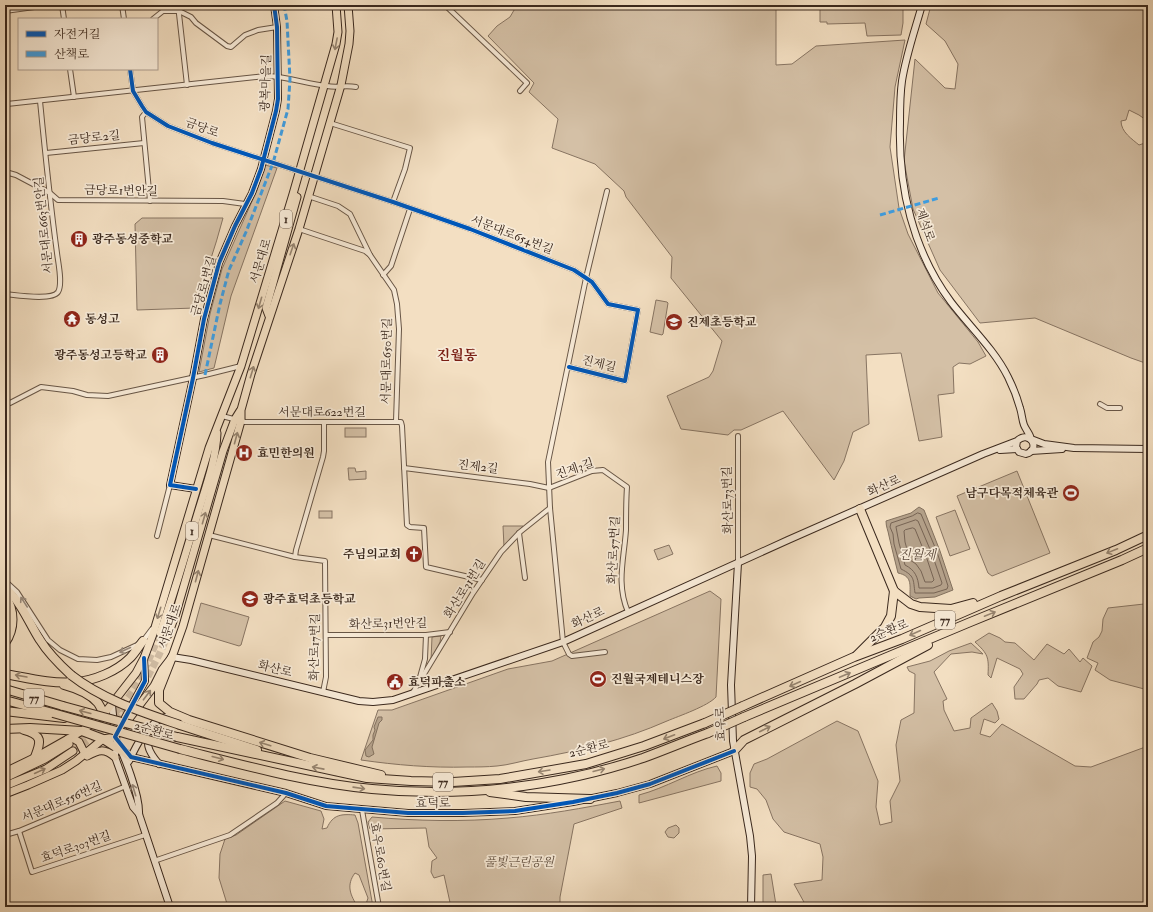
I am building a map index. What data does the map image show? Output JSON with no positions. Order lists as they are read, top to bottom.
{
  "streets": {
    "highway": ["77", "2순환로"],
    "main road": [
      "광복마을길",
      "1",
      "제석로",
      "서문대로",
      "금당로1번길",
      "화산로",
      "효우로",
      "효덕로"
    ],
    "street": [
      "금당로",
      "금당로2길",
      "금당로1번안길",
      "서문대로663번안길",
      "서문대로654번길",
      "서문대로650번길",
      "진제길",
      "서문대로622번길",
      "진제2길",
      "진제3길",
      "화산로73번길",
      "화산로57번길",
      "화산로31번길",
      "화산로31번안길",
      "화산로17번길",
      "서문대로556번길",
      "효덕로303번길",
      "효우로60번길"
    ]
  },
  "crossings": [
    ["광복마을길", "금당로"],
    ["광복마을길", "금당로1번길"],
    ["금당로", "서문대로654번길"],
    ["금당로", "서문대로"],
    ["금당로", "금당로1번길"],
    ["금당로2길", "서문대로663번안길"],
    ["금당로1번안길", "서문대로663번안길"],
    ["금당로1번안길", "금당로1번길"],
    ["서문대로654번길", "서문대로"],
    ["서문대로654번길", "진제길"],
    ["서문대로", "서문대로650번길"],
    ["서문대로", "서문대로622번길"],
    ["서문대로", "화산로"],
    ["서문대로", "화산로17번길"],
    ["서문대로650번길", "서문대로622번길"],
    ["진제길", "진제2길"],
    ["진제길", "진제3길"],
    ["진제길", "화산로"],
    ["진제길", "화산로31번길"],
    ["진제2길", "진제3길"],
    ["진제3길", "화산로57번길"],
    ["화산로", "화산로73번길"],
    ["화산로", "화산로57번길"],
    ["화산로", "화산로31번길"],
    ["화산로", "화산로17번길"],
    ["화산로", "효우로"],
    ["화산로73번길", "효우로"],
    ["화산로31번길", "화산로31번안길"],
    ["화산로31번안길", "화산로17번길"],
    ["효우로", "효덕로"],
    ["서문대로556번길", "효덕로303번길"],
    ["효덕로", "효우로60번길"]
  ],
  "districts": ["진월동"],
  "water": ["진월제"],
  "parks": ["풀빛근린공원"],
  "places": {
    "building": ["광주동성중학교", "광주동성고등학교"],
    "temple": ["동성고"],
    "school or university": ["진제초등학교", "광주효덕초등학교"],
    "hospital": ["효민한의원"],
    "sports": ["남구다목적체육관", "진월국제테니스장"],
    "church": ["주님의교회"],
    "public building": ["효덕파출소"]
  },
  "legend": ["자전거길", "산책로"]
}
